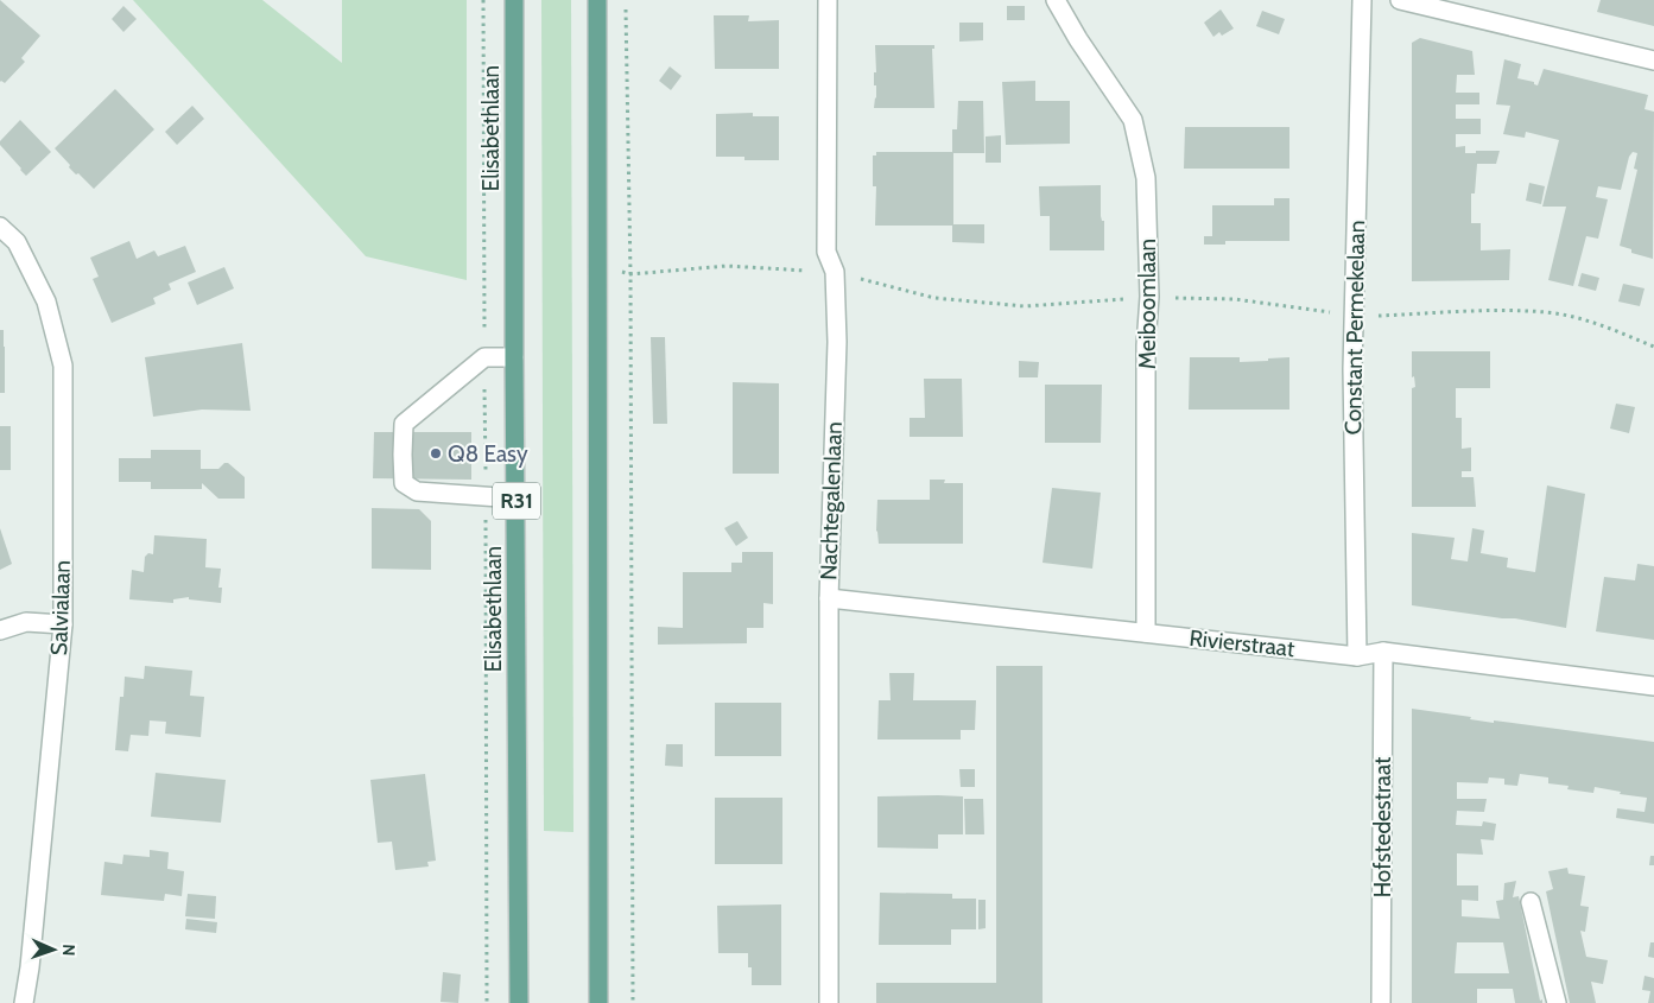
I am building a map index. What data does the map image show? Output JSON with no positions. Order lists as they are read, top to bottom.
{
  "streets": {
    "main road": ["Elisabethlaan", "R31"],
    "street": [
      "Meiboomlaan",
      "Constant Permekelaan",
      "Nachtegalenlaan",
      "Salvialaan",
      "Rivierstraat",
      "Hofstedestraat"
    ]
  },
  "crossings": [
    ["Meiboomlaan", "Rivierstraat"],
    ["Constant Permekelaan", "Rivierstraat"],
    ["Nachtegalenlaan", "Rivierstraat"],
    ["Rivierstraat", "Hofstedestraat"]
  ],
  "places": ["Q8 Easy"],
  "north": "right"
}
